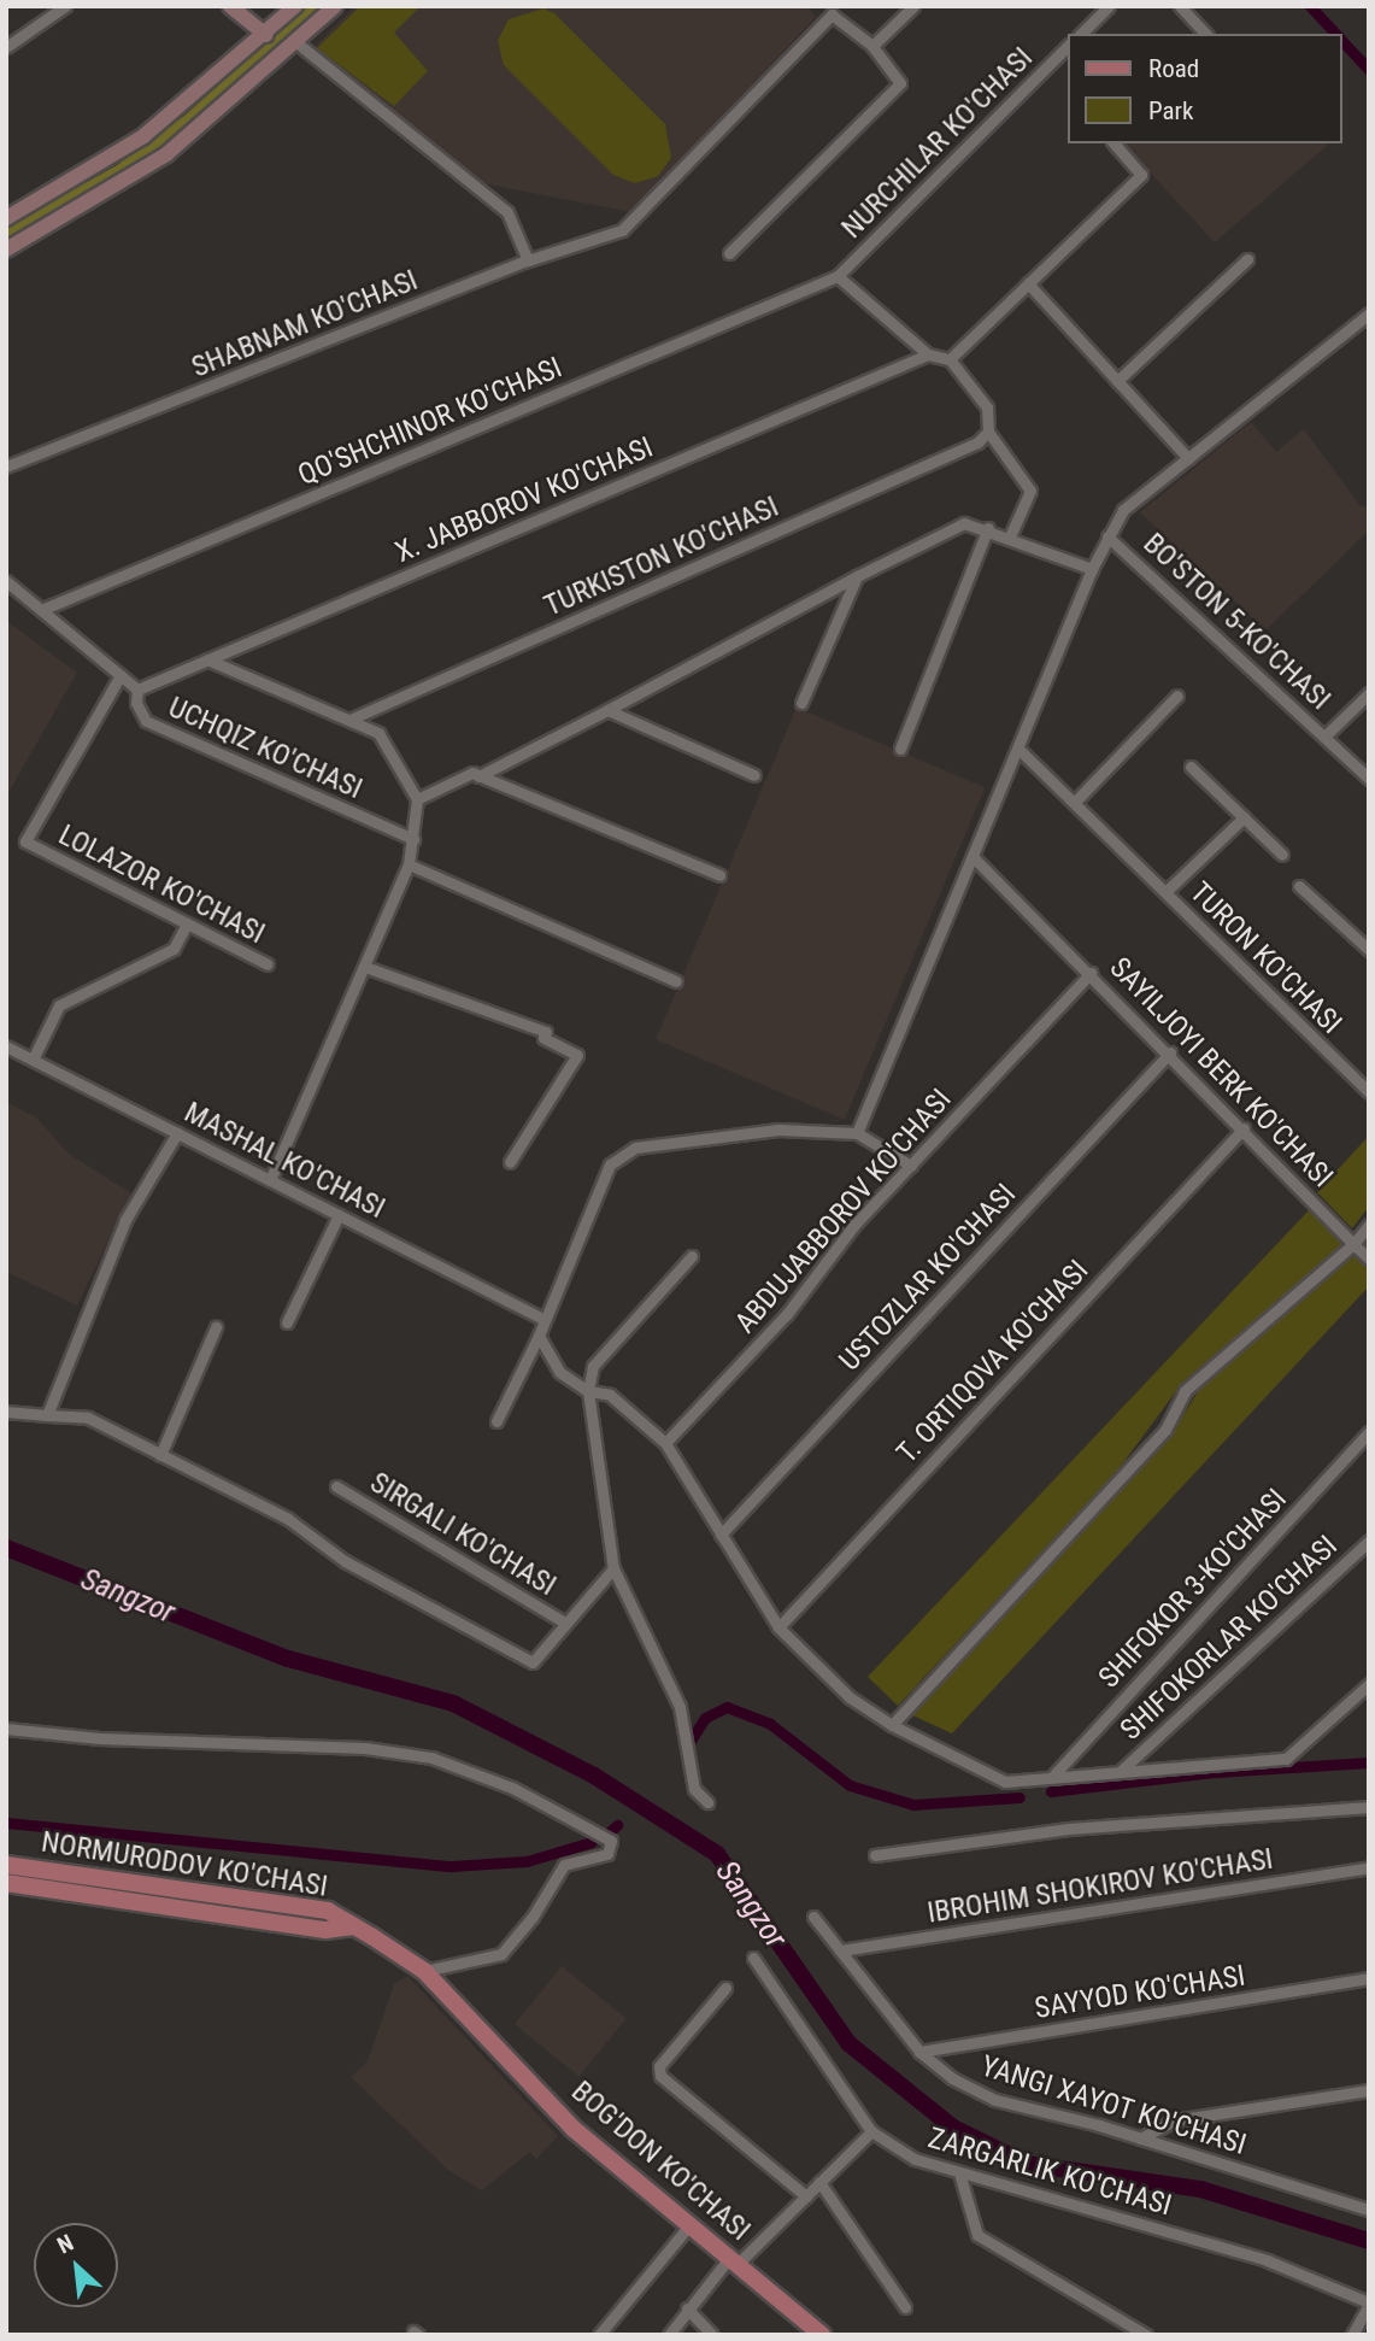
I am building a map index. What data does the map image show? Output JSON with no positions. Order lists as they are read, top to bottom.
{
  "streets": {
    "main road": ["NORMURODOV KO'CHASI", "BOG'DON KO'CHASI"],
    "street": [
      "NURCHILAR KO'CHASI",
      "SHABNAM KO'CHASI",
      "QO'SHCHINOR KO'CHASI",
      "X. JABBOROV KO'CHASI",
      "TURKISTON KO'CHASI",
      "BO'STON 5-KO'CHASI",
      "UCHQIZ KO'CHASI",
      "LOLAZOR KO'CHASI",
      "TURON KO'CHASI",
      "SAYILJOYI BERK KO'CHASI",
      "MASHAL KO'CHASI",
      "ABDUJABBOROV KO'CHASI",
      "USTOZLAR KO'CHASI",
      "T. ORTIQOVA KO'CHASI",
      "SIRGALI KO'CHASI",
      "SHIFOKOR 3-KO'CHASI",
      "SHIFOKORLAR KO'CHASI",
      "IBROHIM SHOKIROV KO'CHASI",
      "SAYYOD KO'CHASI",
      "YANGI XAYOT KO'CHASI",
      "ZARGARLIK KO'CHASI"
    ]
  },
  "crossings": [
    ["NURCHILAR KO'CHASI", "QO'SHCHINOR KO'CHASI"],
    ["QO'SHCHINOR KO'CHASI", "UCHQIZ KO'CHASI"],
    ["X. JABBOROV KO'CHASI", "UCHQIZ KO'CHASI"],
    ["UCHQIZ KO'CHASI", "LOLAZOR KO'CHASI"],
    ["SAYILJOYI BERK KO'CHASI", "ABDUJABBOROV KO'CHASI"],
    ["SAYILJOYI BERK KO'CHASI", "USTOZLAR KO'CHASI"],
    ["SAYILJOYI BERK KO'CHASI", "T. ORTIQOVA KO'CHASI"],
    ["NORMURODOV KO'CHASI", "BOG'DON KO'CHASI"],
    ["IBROHIM SHOKIROV KO'CHASI", "YANGI XAYOT KO'CHASI"],
    ["SAYYOD KO'CHASI", "YANGI XAYOT KO'CHASI"]
  ],
  "water": ["Sangzor"],
  "legend": ["Road", "Park"],
  "north": "top left"
}
